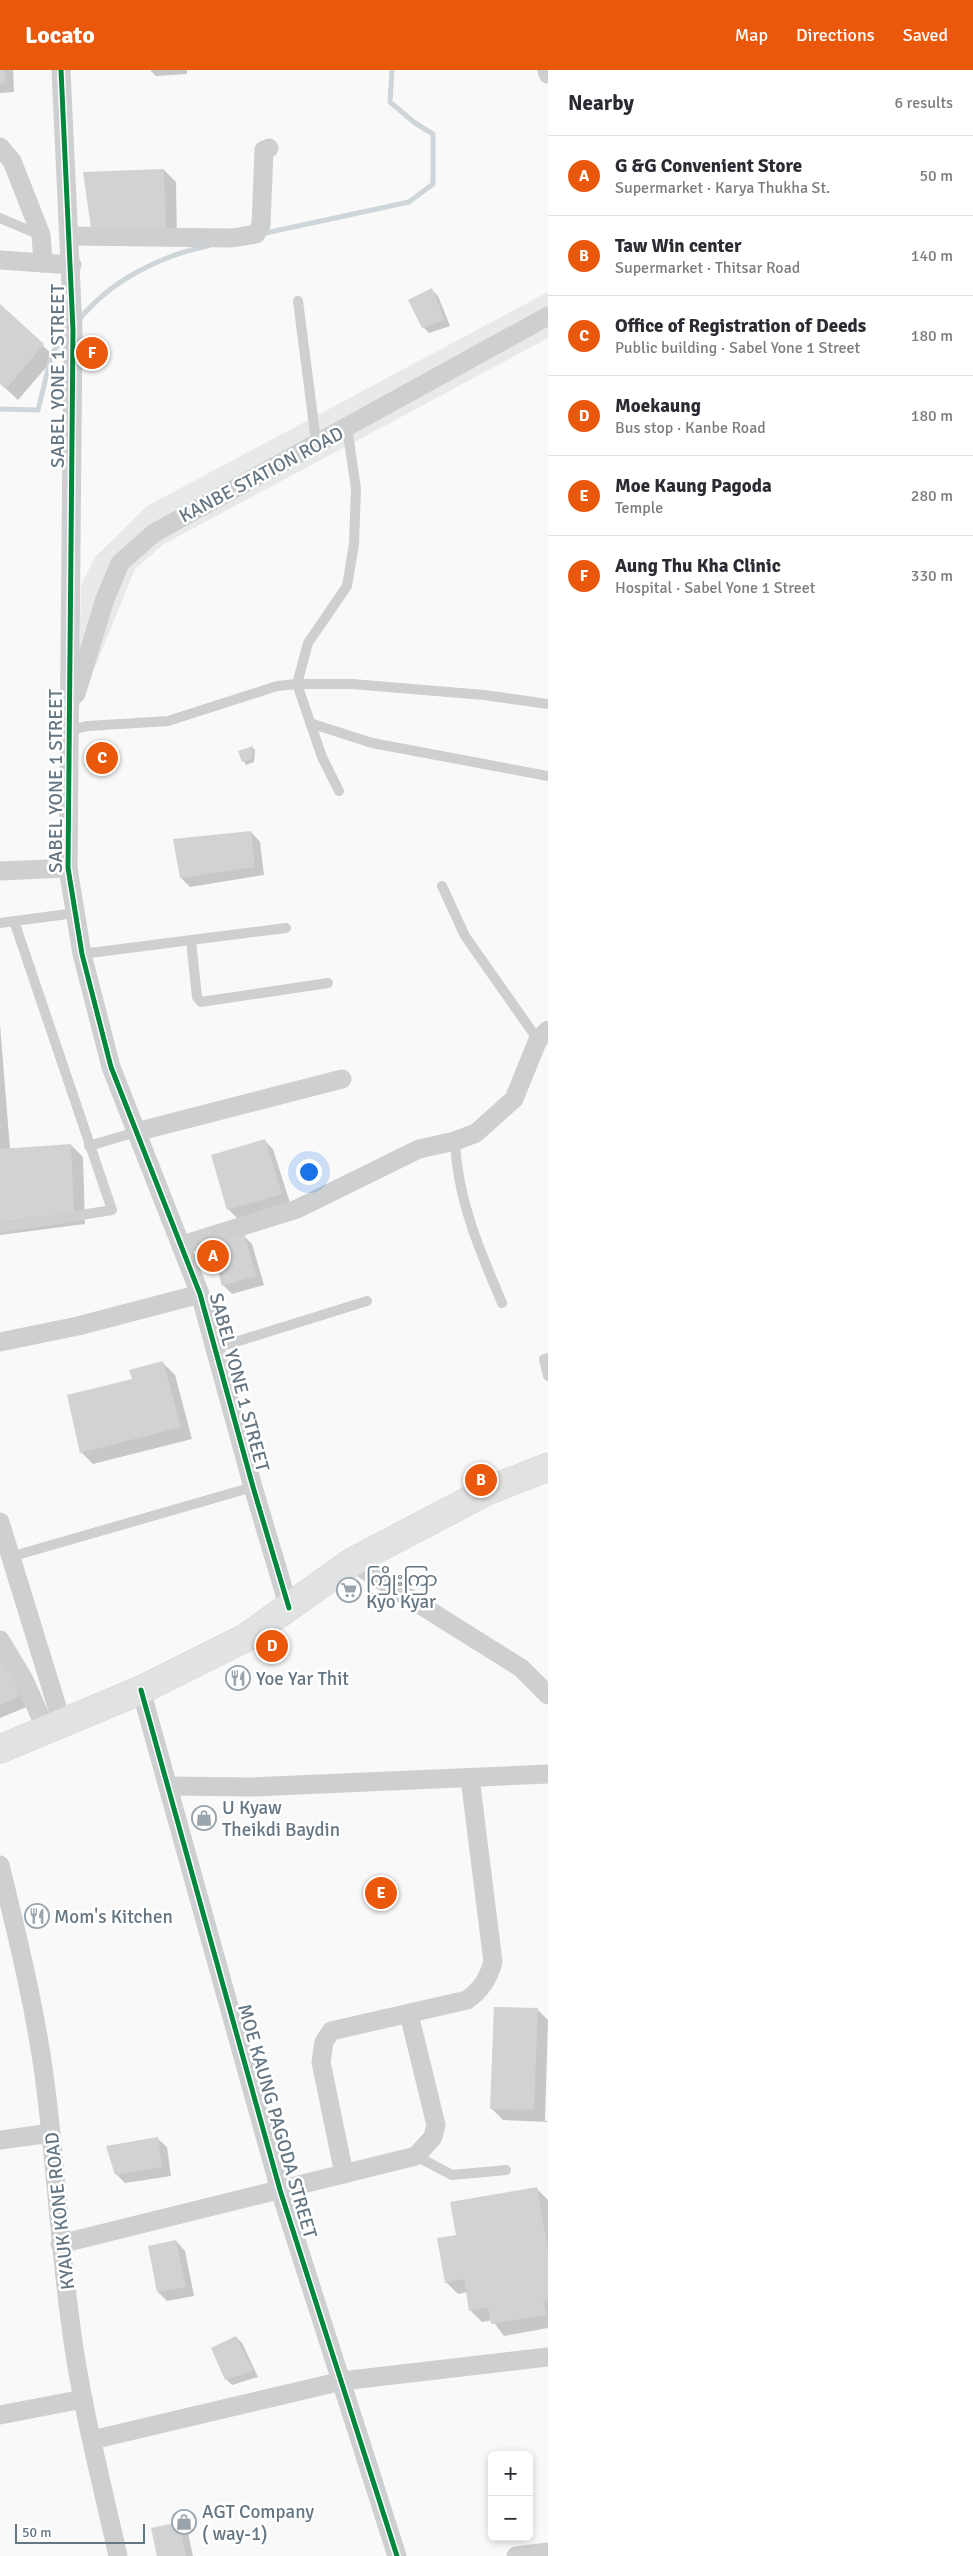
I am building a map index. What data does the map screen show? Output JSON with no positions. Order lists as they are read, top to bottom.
{
  "streets": {
    "street": [
      "SABEL YONE 1 STREET",
      "KANBE STATION ROAD",
      "MOE KAUNG PAGODA STREET",
      "KYAUK KONE ROAD"
    ]
  },
  "crossings": [
    ["SABEL YONE 1 STREET", "KANBE STATION ROAD"]
  ],
  "places": {
    "supermarket": ["ကြိုးကြာ Kyo Kyar"],
    "restaurant": ["Yoe Yar Thit", "Mom's Kitchen"],
    "shop": ["U Kyaw Theikdi Baydin", "AGT Company ( way-1)"]
  },
  "scale_bar": "50 m",
  "page": {
    "header": "Locato",
    "nav": ["Map", "Directions", "Saved"],
    "heading": ["Nearby", "6 results"],
    "list": [
      {
        "mark": "A",
        "name": "G &G Convenient Store",
        "note": "Supermarket · Karya Thukha St.",
        "value": "50 m"
      },
      {
        "mark": "B",
        "name": "Taw Win center",
        "note": "Supermarket · Thitsar Road",
        "value": "140 m"
      },
      {
        "mark": "C",
        "name": "Office of Registration of Deeds",
        "note": "Public building · Sabel Yone 1 Street",
        "value": "180 m"
      },
      {
        "mark": "D",
        "name": "Moekaung",
        "note": "Bus stop · Kanbe Road",
        "value": "180 m"
      },
      {
        "mark": "E",
        "name": "Moe Kaung Pagoda",
        "note": "Temple",
        "value": "280 m"
      },
      {
        "mark": "F",
        "name": "Aung Thu Kha Clinic",
        "note": "Hospital · Sabel Yone 1 Street",
        "value": "330 m"
      }
    ],
    "pins": [
      "F",
      "C",
      "A",
      "B",
      "D",
      "E"
    ],
    "map_buttons": ["+", "−"],
    "scale": "50 m"
  }
}
